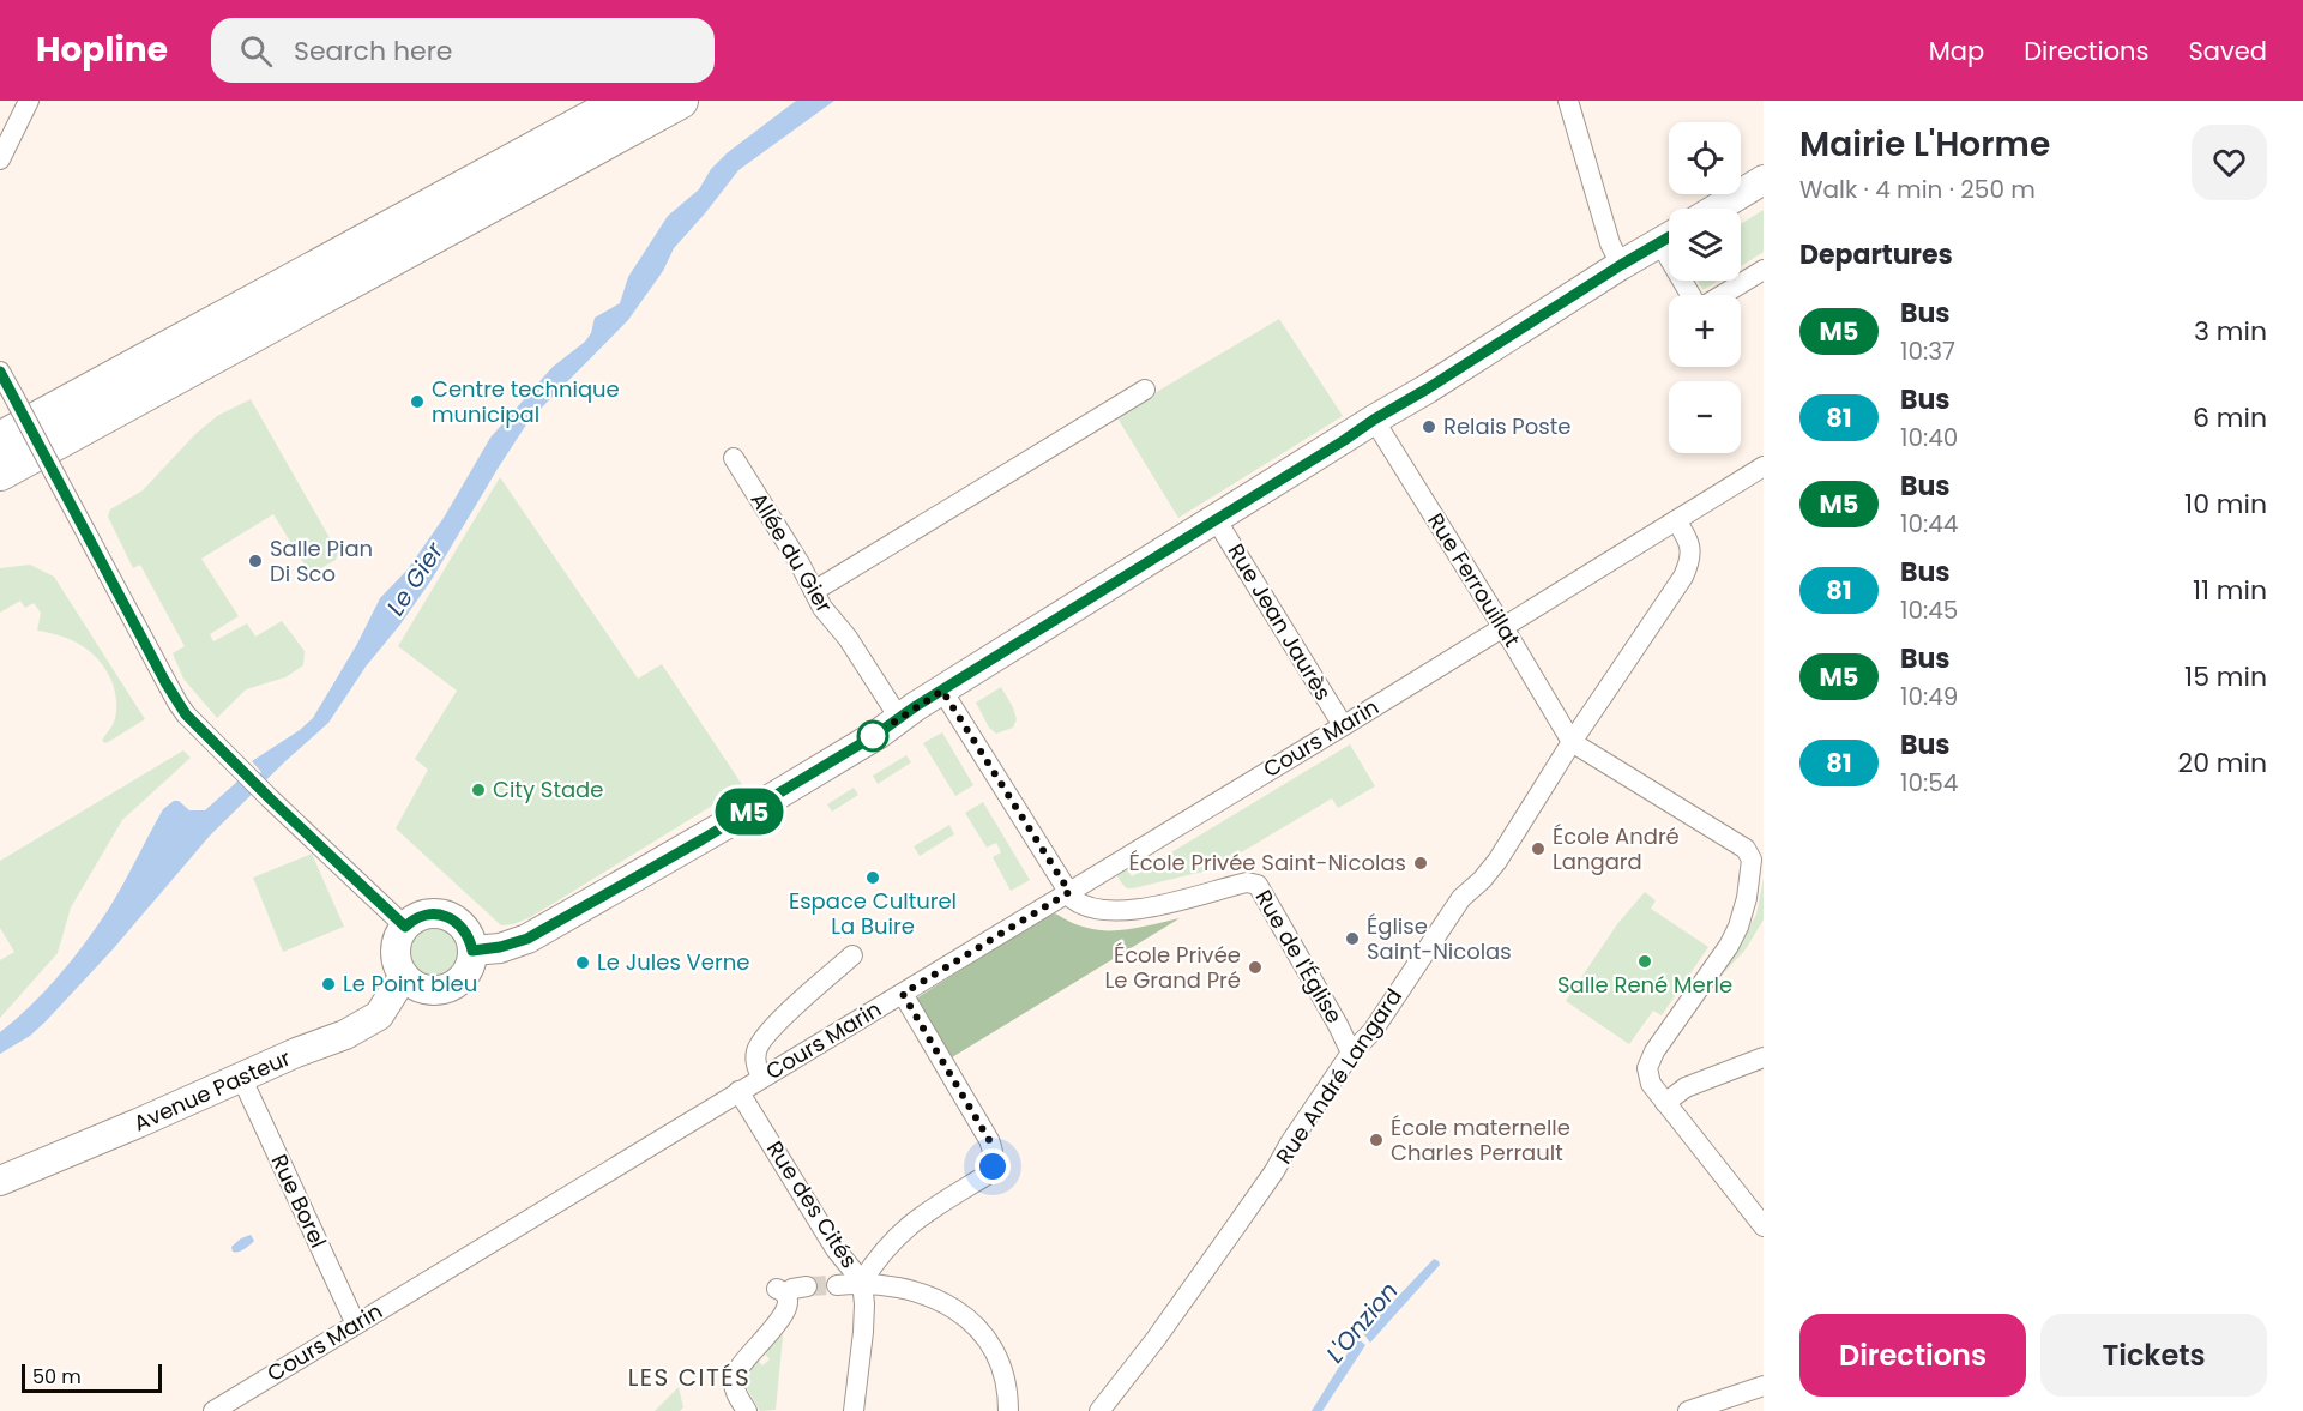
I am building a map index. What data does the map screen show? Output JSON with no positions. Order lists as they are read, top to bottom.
{
  "streets": {
    "main road": ["Avenue Pasteur"],
    "street": [
      "Allée du Gier",
      "Rue Ferrouillat",
      "Rue Jean Jaurès",
      "Cours Marin",
      "Rue de l'Église",
      "Rue André Langard",
      "Rue Borel",
      "Rue des Cités"
    ]
  },
  "crossings": [
    ["Rue Ferrouillat", "Cours Marin"],
    ["Rue Ferrouillat", "Rue André Langard"],
    ["Rue Jean Jaurès", "Cours Marin"],
    ["Cours Marin", "Rue de l'Église"],
    ["Cours Marin", "Rue André Langard"],
    ["Cours Marin", "Rue Borel"],
    ["Cours Marin", "Rue des Cités"],
    ["Rue de l'Église", "Rue André Langard"],
    ["Avenue Pasteur", "Rue Borel"]
  ],
  "districts": ["LES CITÉS"],
  "water": ["Le Gier", "L'Onzion"],
  "places": [
    "Centre technique municipal",
    "Relais Poste",
    "Salle Pian Di Sco",
    "City Stade",
    "École André Langard",
    "École Privée Saint-Nicolas",
    "Espace Culturel La Buire",
    "Église Saint-Nicolas",
    "Salle René Merle",
    "Le Jules Verne",
    "École Privée Le Grand Pré",
    "Le Point bleu",
    "École maternelle Charles Perrault"
  ],
  "lines": ["bus line M5"],
  "scale_bar": "50 m",
  "page": {
    "header": "Hopline",
    "search": "Search here",
    "nav": ["Map", "Directions", "Saved"],
    "on_map": "M5",
    "heading": [
      ["Mairie L'Horme", "Walk · 4 min · 250 m"],
      "Departures"
    ],
    "map_buttons": ["+", "−"],
    "list": [
      {
        "mark": "M5",
        "name": "Bus",
        "note": "10:37",
        "value": "3 min"
      },
      {
        "mark": "81",
        "name": "Bus",
        "note": "10:40",
        "value": "6 min"
      },
      {
        "mark": "M5",
        "name": "Bus",
        "note": "10:44",
        "value": "10 min"
      },
      {
        "mark": "81",
        "name": "Bus",
        "note": "10:45",
        "value": "11 min"
      },
      {
        "mark": "M5",
        "name": "Bus",
        "note": "10:49",
        "value": "15 min"
      },
      {
        "mark": "81",
        "name": "Bus",
        "note": "10:54",
        "value": "20 min"
      }
    ],
    "buttons": ["Directions", "Tickets"],
    "scale": "50 m"
  }
}
